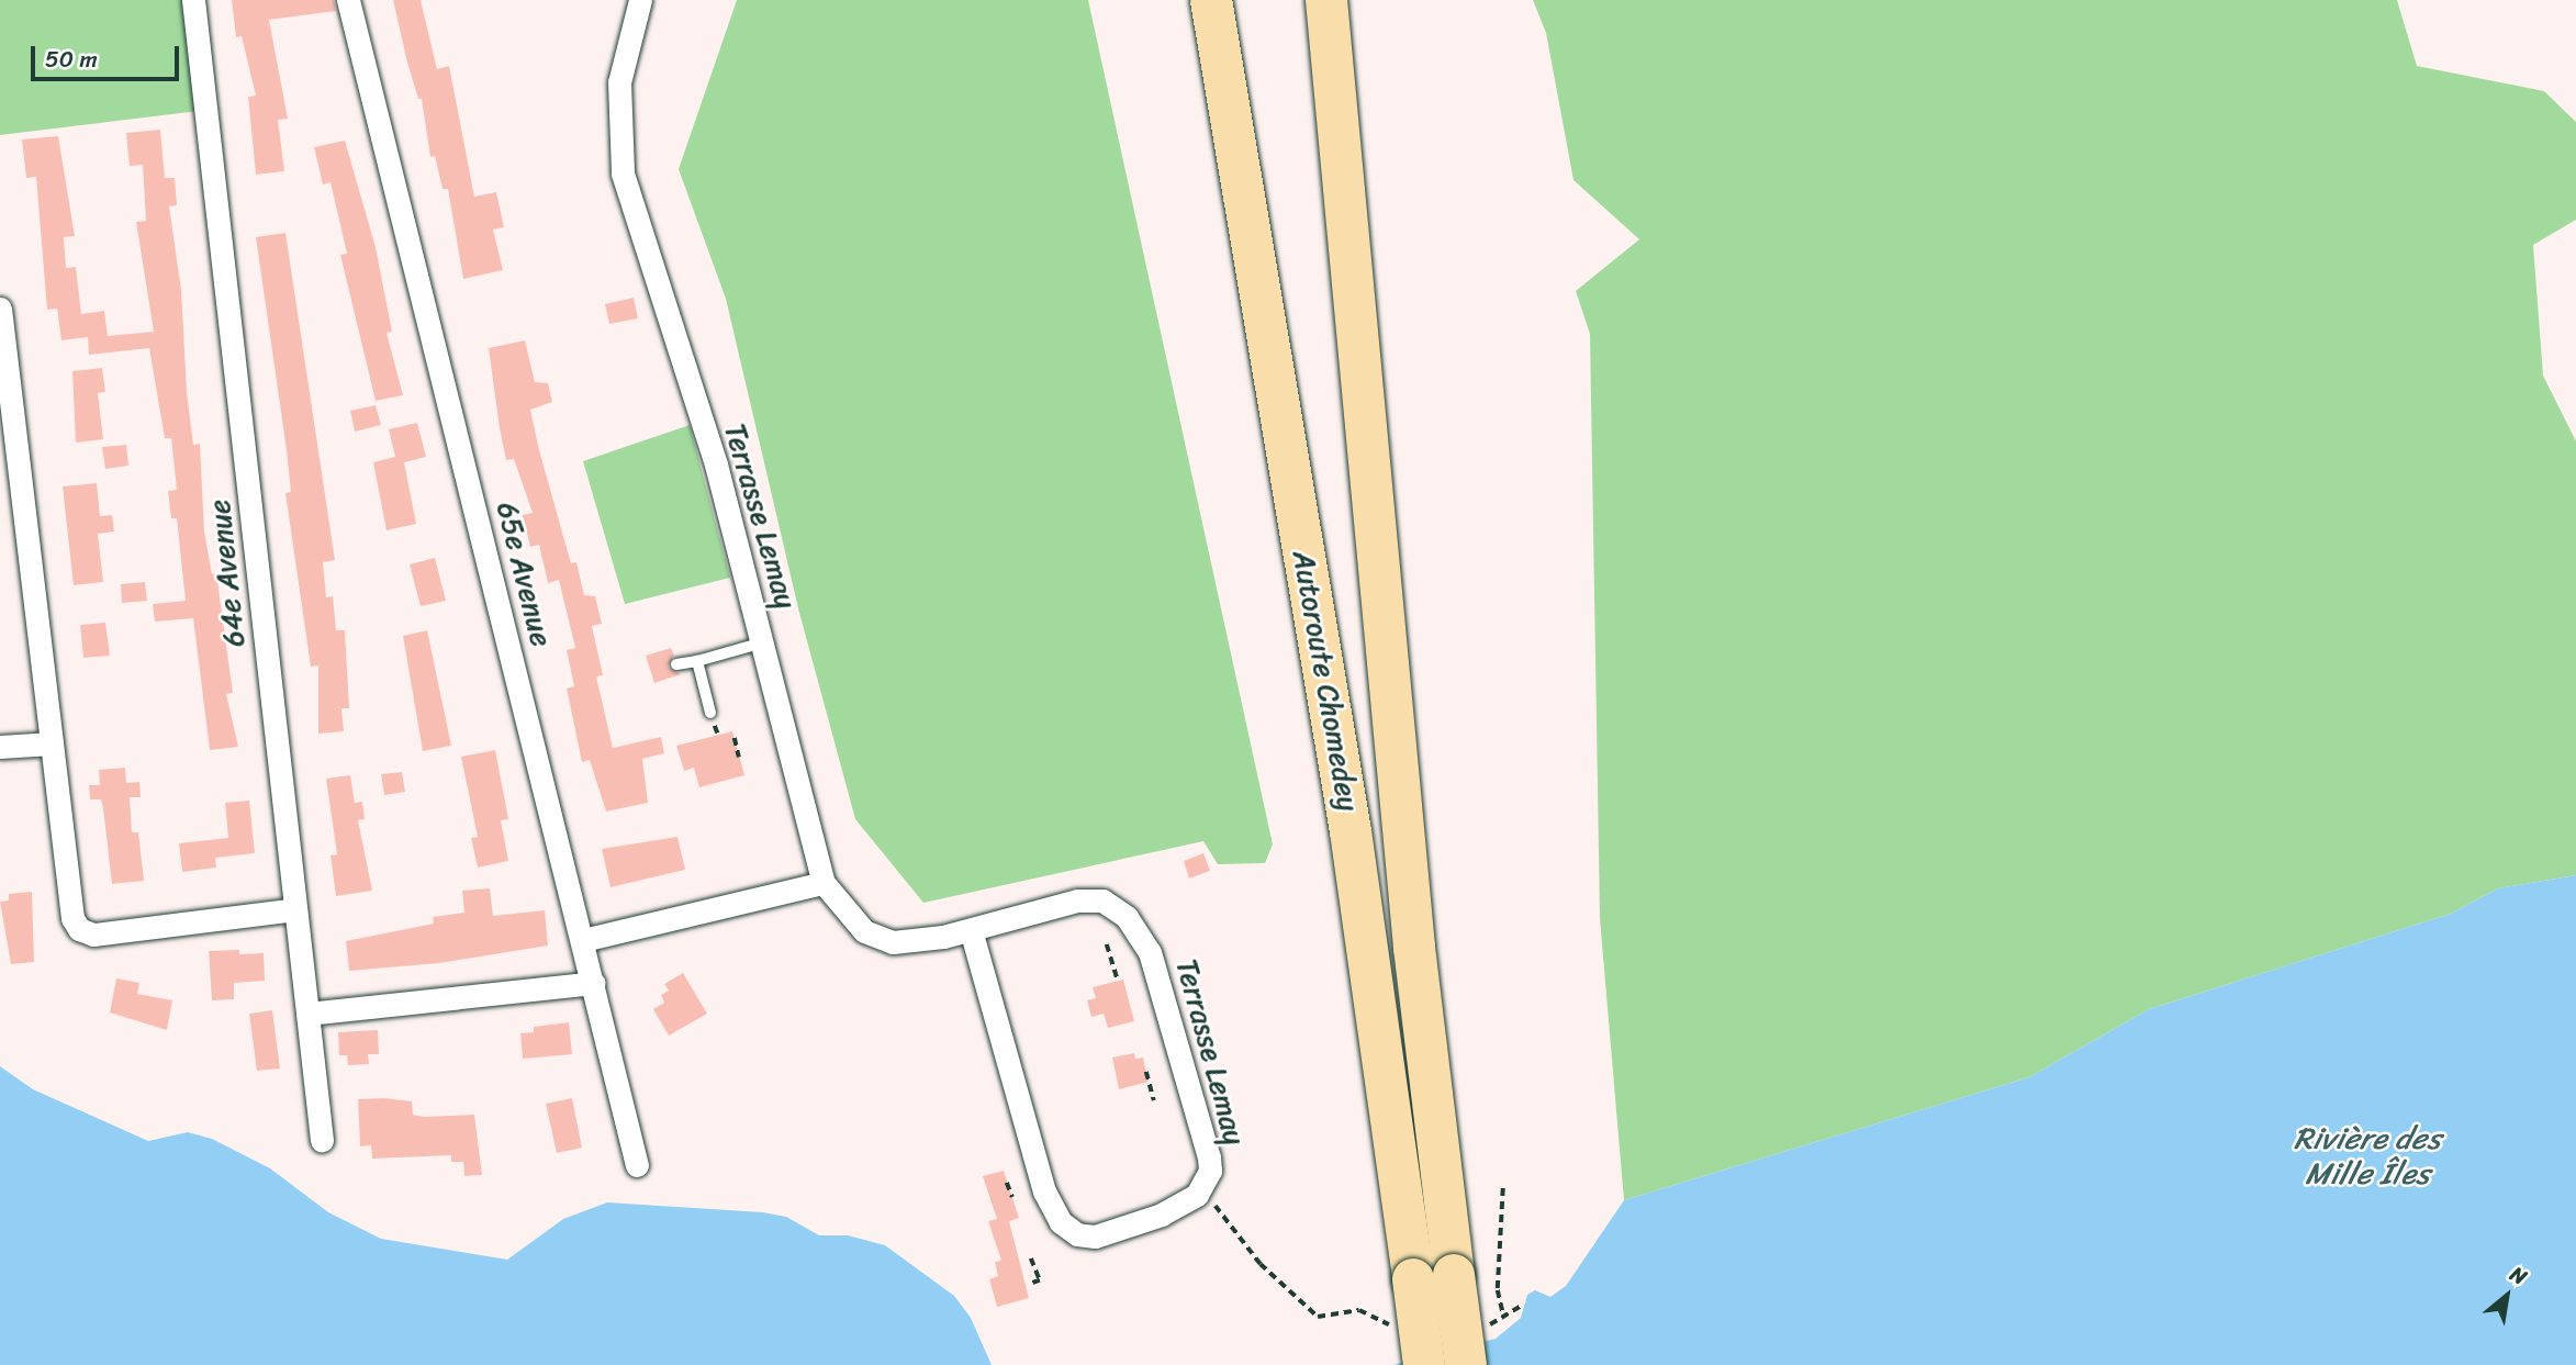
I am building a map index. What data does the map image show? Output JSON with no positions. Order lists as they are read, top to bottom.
{
  "streets": {
    "highway": ["Autoroute Chomedey"],
    "street": ["Terrasse Lemay", "64e Avenue", "65e Avenue"]
  },
  "water": ["Rivière des Mille Îles"],
  "scale_bar": "50 m",
  "north": "top right"
}
